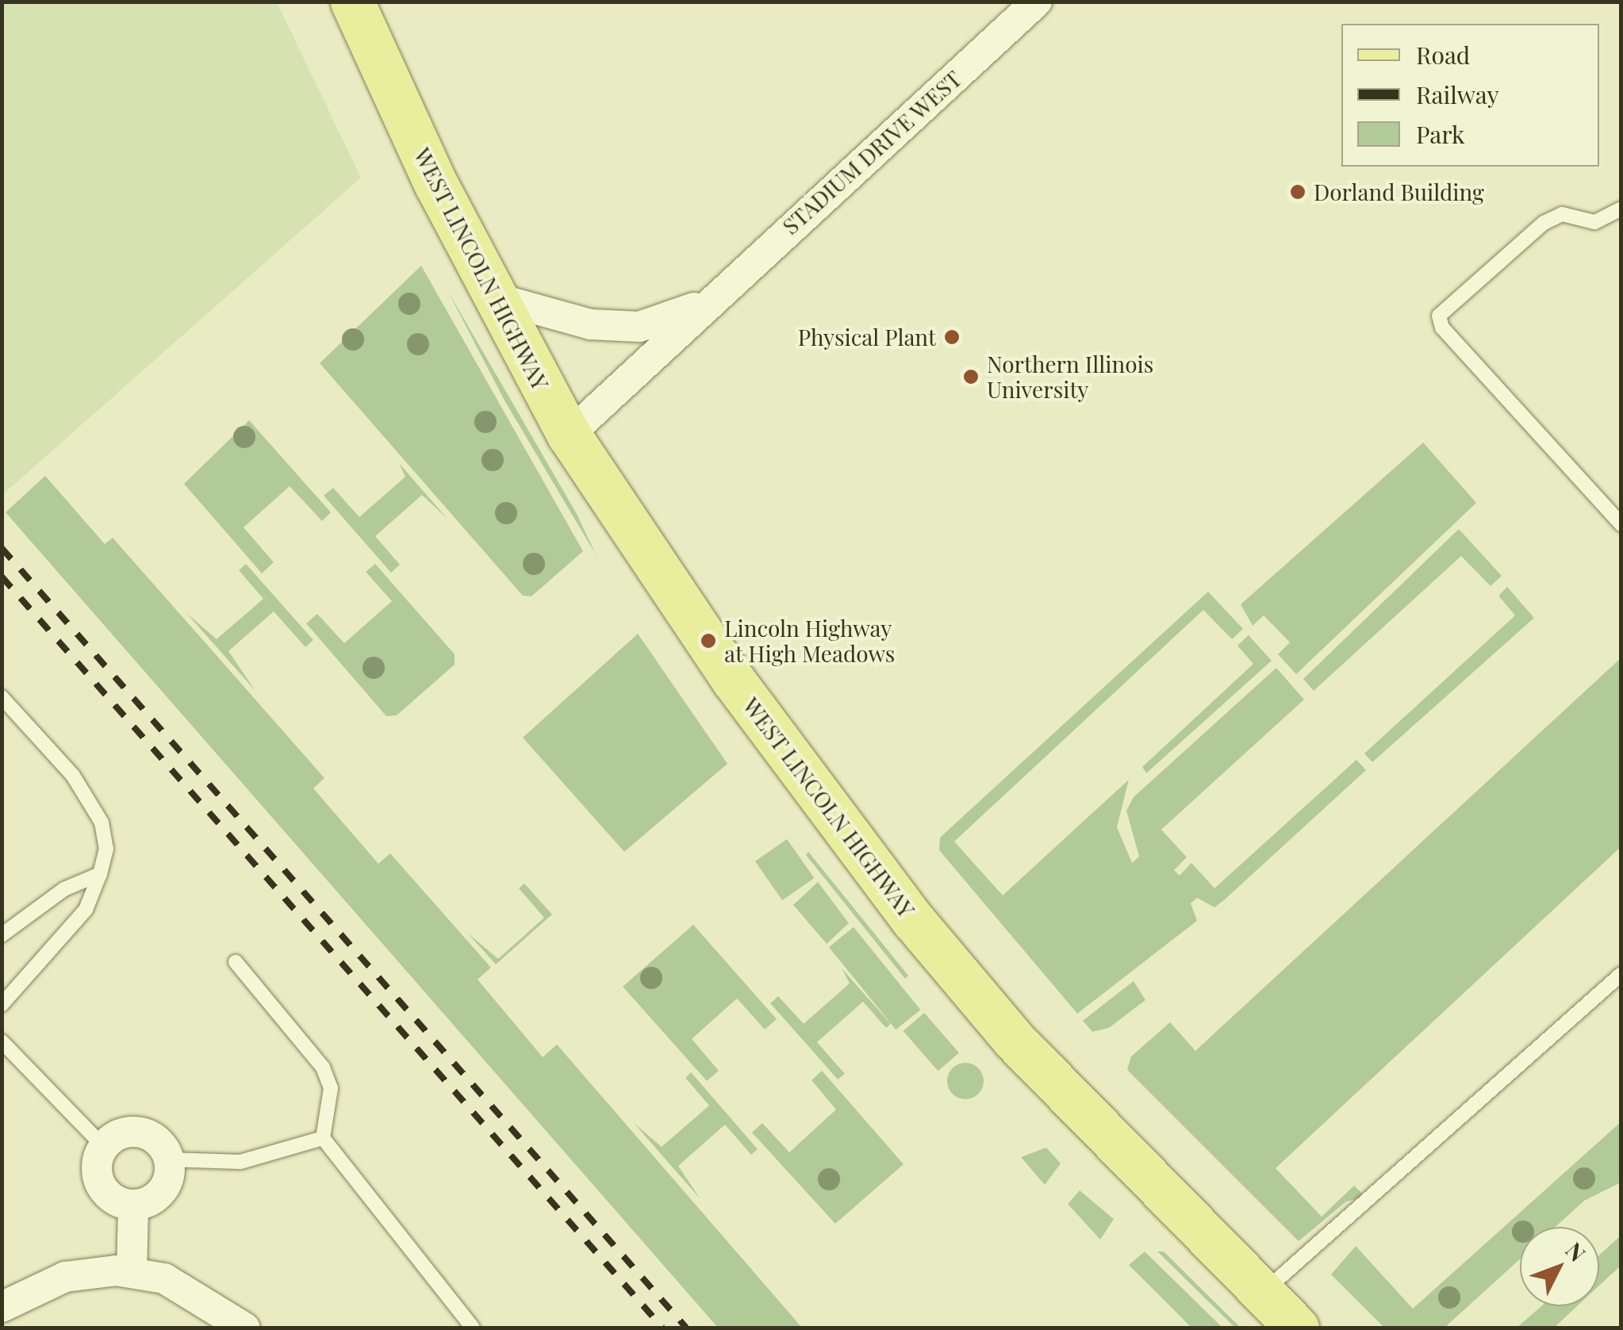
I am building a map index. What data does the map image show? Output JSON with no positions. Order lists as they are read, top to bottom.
{
  "streets": {
    "main road": ["WEST LINCOLN HIGHWAY"],
    "street": ["STADIUM DRIVE WEST"]
  },
  "crossings": [
    ["STADIUM DRIVE WEST", "WEST LINCOLN HIGHWAY"]
  ],
  "places": [
    "Dorland Building",
    "Physical Plant",
    "Northern Illinois University",
    "Lincoln Highway at High Meadows"
  ],
  "legend": ["Road", "Railway", "Park"],
  "north": "top right"
}
